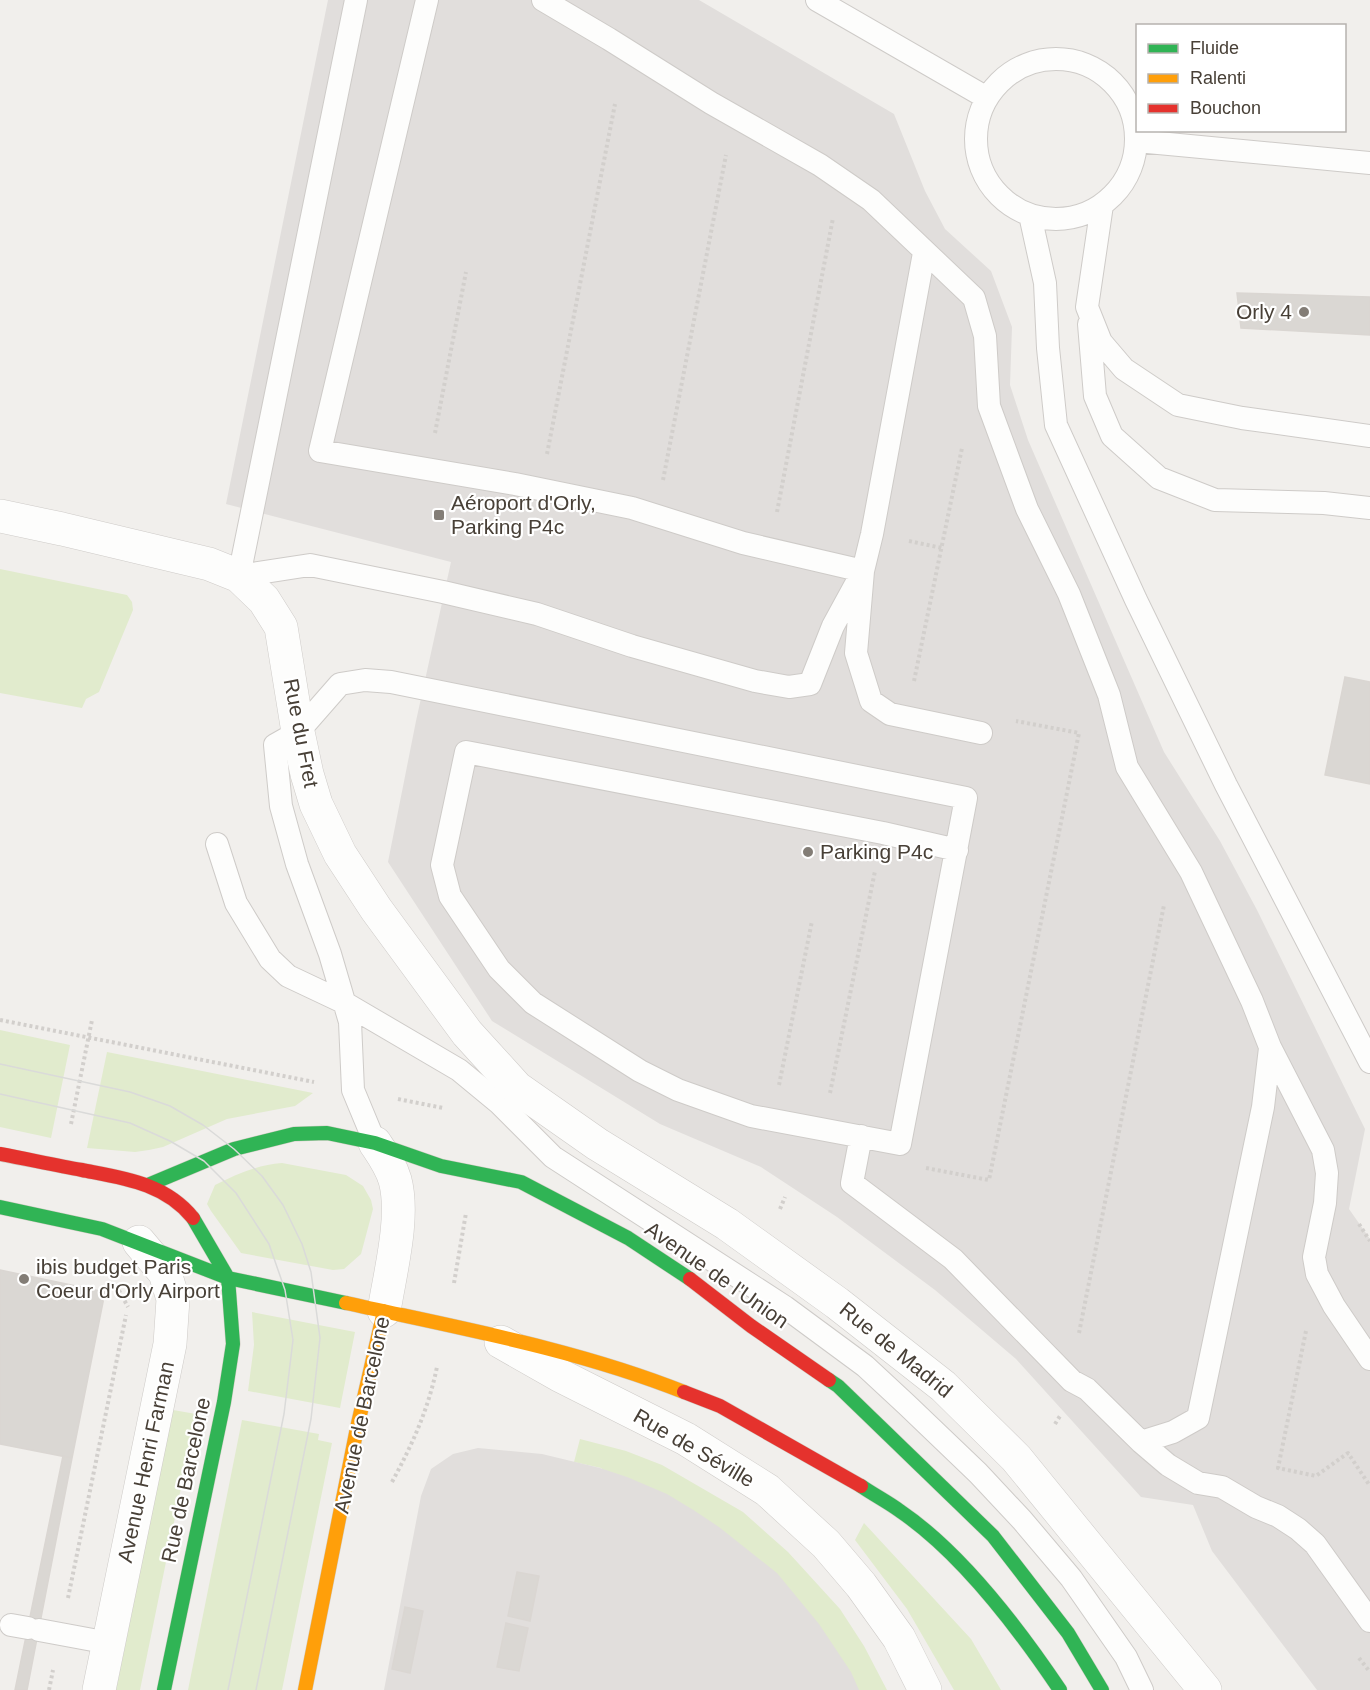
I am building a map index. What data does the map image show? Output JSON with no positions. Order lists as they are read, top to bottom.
{
  "streets": {
    "street": [
      "Rue du Fret",
      "Avenue de l'Union",
      "Rue de Madrid",
      "Avenue de Barcelone",
      "Rue de Séville",
      "Avenue Henri Farman",
      "Rue de Barcelone"
    ]
  },
  "crossings": [
    ["Rue du Fret", "Rue de Madrid"],
    ["Avenue de l'Union", "Avenue de Barcelone"]
  ],
  "places": {
    "other": ["Orly 4", "Parking P4c", "ibis budget Paris Coeur d'Orly Airport"],
    "transit": ["Aéroport d'Orly, Parking P4c"]
  },
  "legend": ["Fluide", "Ralenti", "Bouchon"]
}
